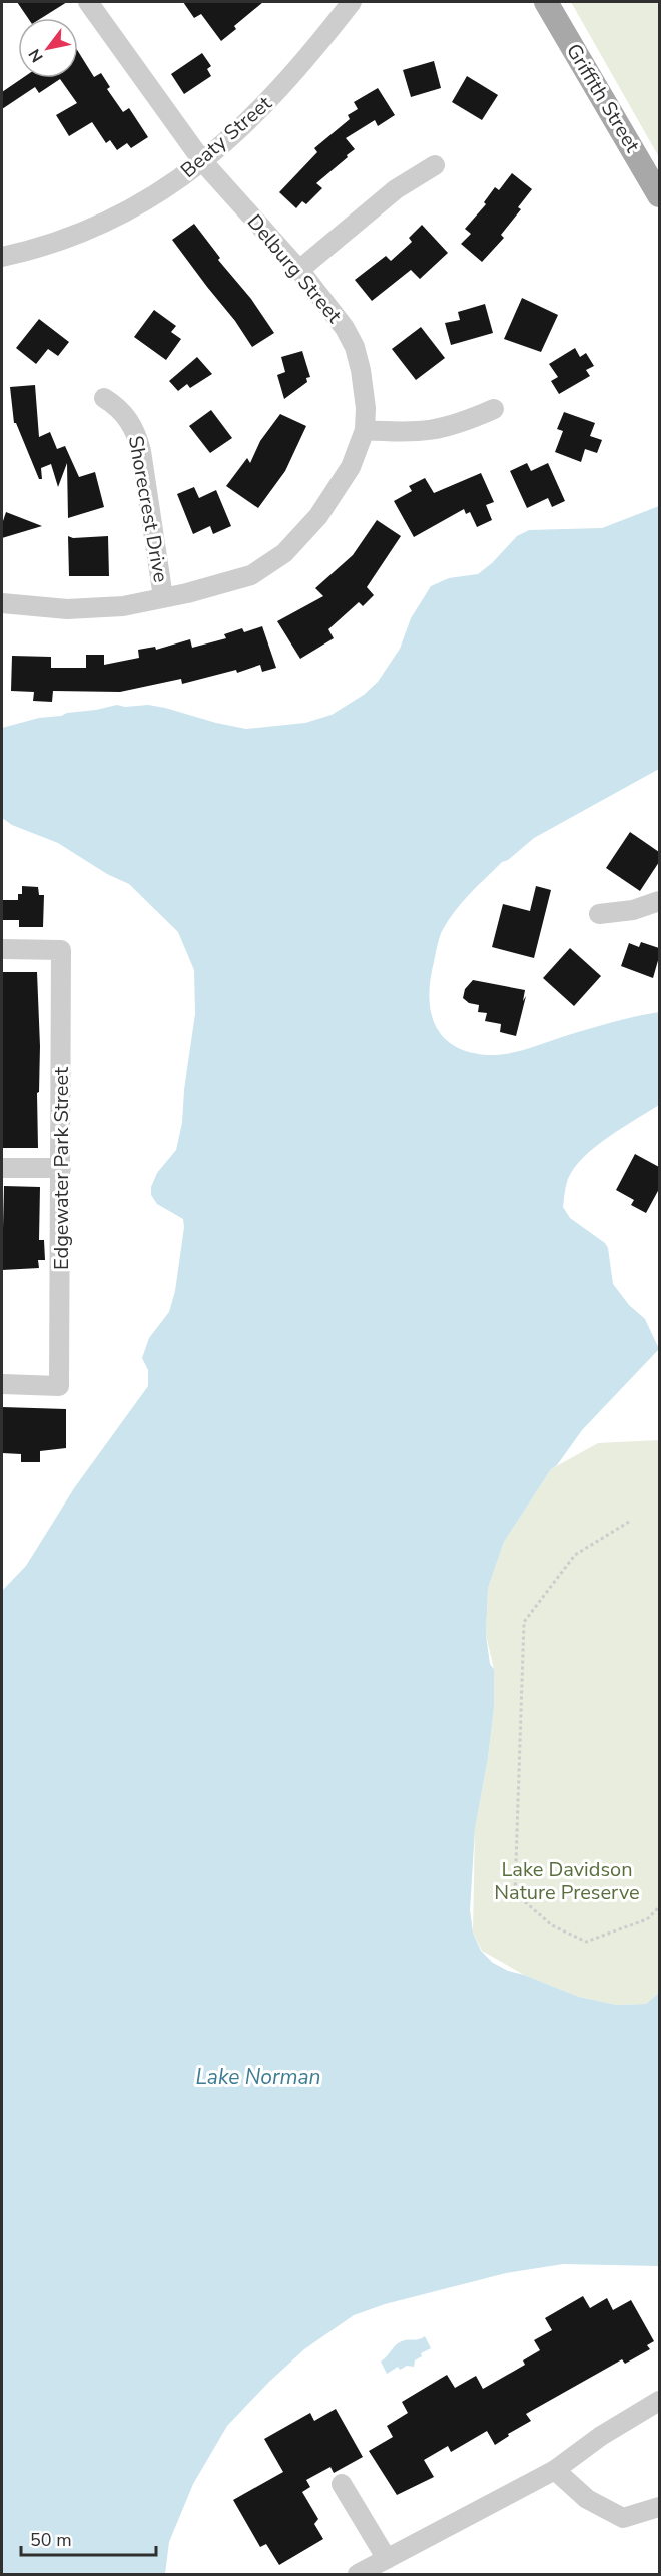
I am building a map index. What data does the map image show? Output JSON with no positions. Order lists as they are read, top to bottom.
{
  "streets": {
    "main road": ["Griffith Street"],
    "street": [
      "Beaty Street",
      "Delburg Street",
      "Shorecrest Drive",
      "Edgewater Park Street"
    ]
  },
  "crossings": [
    ["Beaty Street", "Delburg Street"],
    ["Delburg Street", "Shorecrest Drive"]
  ],
  "water": ["Lake Norman"],
  "parks": ["Lake Davidson Nature Preserve"],
  "scale_bar": "50 m",
  "north": "bottom left"
}
